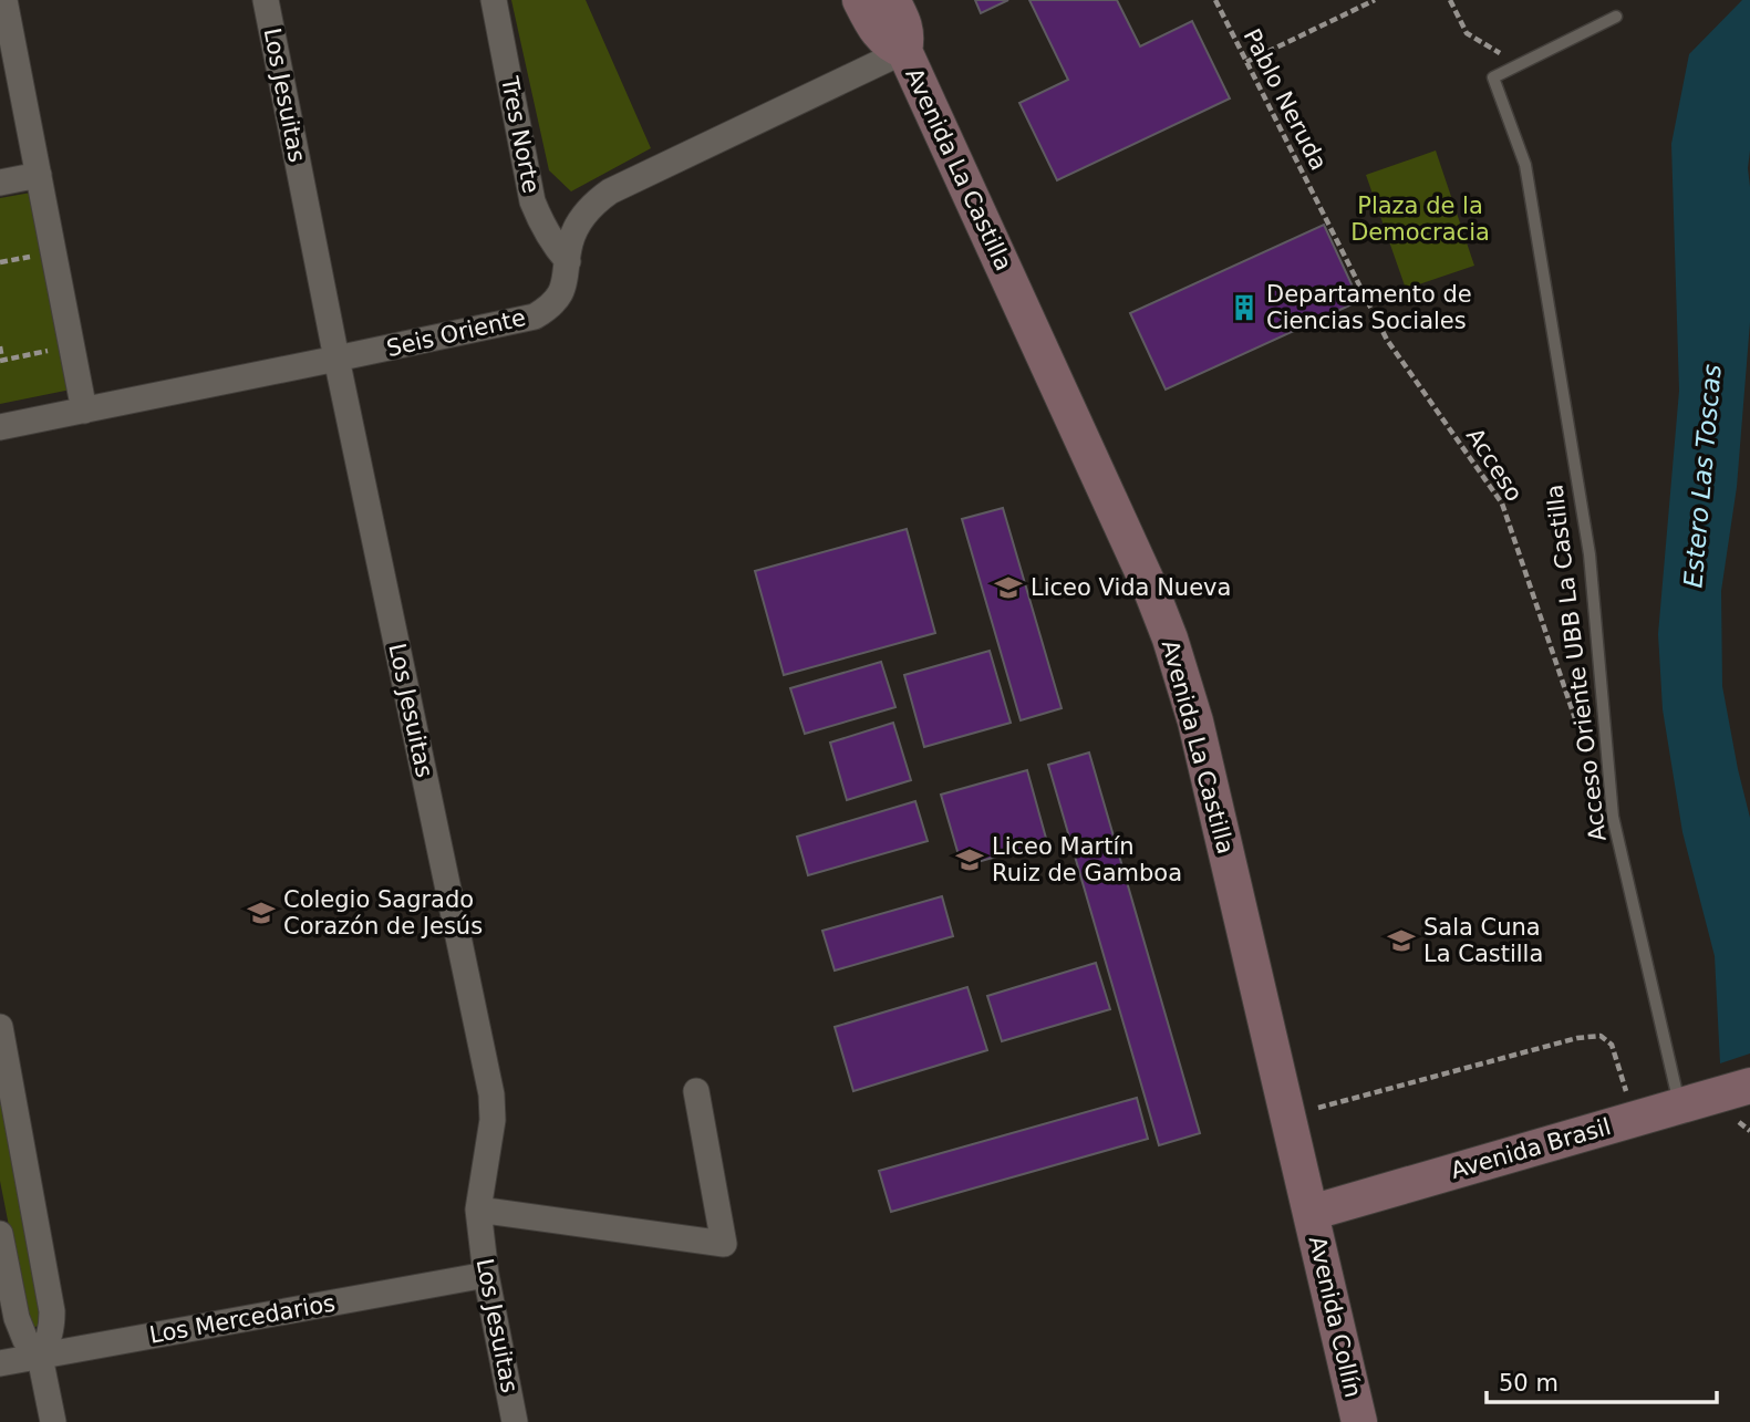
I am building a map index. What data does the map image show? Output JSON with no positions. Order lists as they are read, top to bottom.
{
  "streets": {
    "main road": ["Avenida La Castilla", "Avenida Brasil", "Avenida Collín"],
    "street": [
      "Los Jesuitas",
      "Tres Norte",
      "Seis Oriente",
      "Los Mercedarios"
    ],
    "lane": ["Acceso Oriente UBB La Castilla"],
    "path": ["Pablo Neruda", "Acceso"]
  },
  "crossings": [
    ["Los Jesuitas", "Seis Oriente"],
    ["Los Jesuitas", "Los Mercedarios"],
    ["Pablo Neruda", "Acceso"],
    ["Tres Norte", "Seis Oriente"],
    ["Avenida La Castilla", "Seis Oriente"],
    ["Avenida La Castilla", "Avenida Brasil"],
    ["Avenida La Castilla", "Avenida Collín"],
    ["Acceso Oriente UBB La Castilla", "Avenida Brasil"],
    ["Avenida Brasil", "Avenida Collín"]
  ],
  "water": ["Estero Las Toscas"],
  "parks": ["Plaza de la Democracia"],
  "places": {
    "building": ["Departamento de Ciencias Sociales"],
    "school or university": [
      "Liceo Vida Nueva",
      "Liceo Martín Ruiz de Gamboa",
      "Colegio Sagrado Corazón de Jesús",
      "Sala Cuna La Castilla"
    ]
  },
  "scale_bar": "50 m"
}
